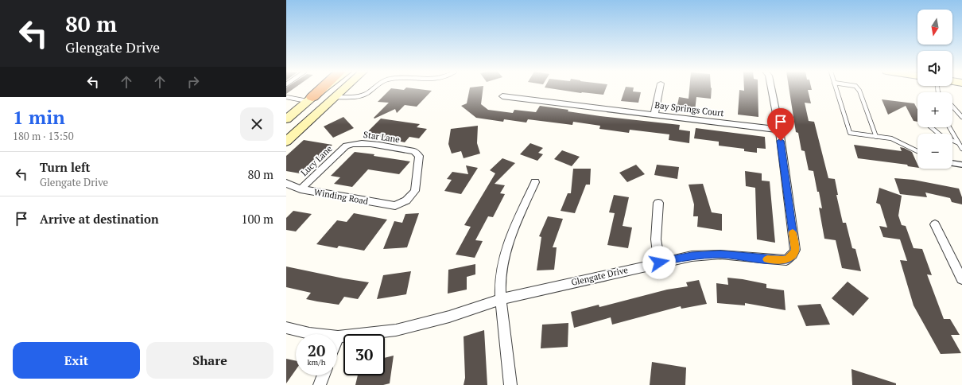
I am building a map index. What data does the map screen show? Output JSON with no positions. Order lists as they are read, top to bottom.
{
  "streets": {
    "street": [
      "Bay Springs Court",
      "Star Lane",
      "Lucy Lane",
      "Winding Road",
      "Glengate Drive"
    ]
  },
  "crossings": [
    ["Bay Springs Court", "Glengate Drive"],
    ["Star Lane", "Lucy Lane"],
    ["Star Lane", "Winding Road"],
    ["Lucy Lane", "Winding Road"]
  ],
  "north": "bottom",
  "page": {
    "turn": ["80 m", "Glengate Drive"],
    "map_buttons": ["+", "−"],
    "heading": ["1 min", "180 m · 13:50"],
    "list": [
      {
        "name": "Turn left",
        "note": "Glengate Drive",
        "value": "80 m"
      },
      {
        "name": "Arrive at destination",
        "value": "100 m"
      }
    ],
    "speed": "20 km/h",
    "limit": "30",
    "buttons": ["Exit", "Share"]
  }
}
